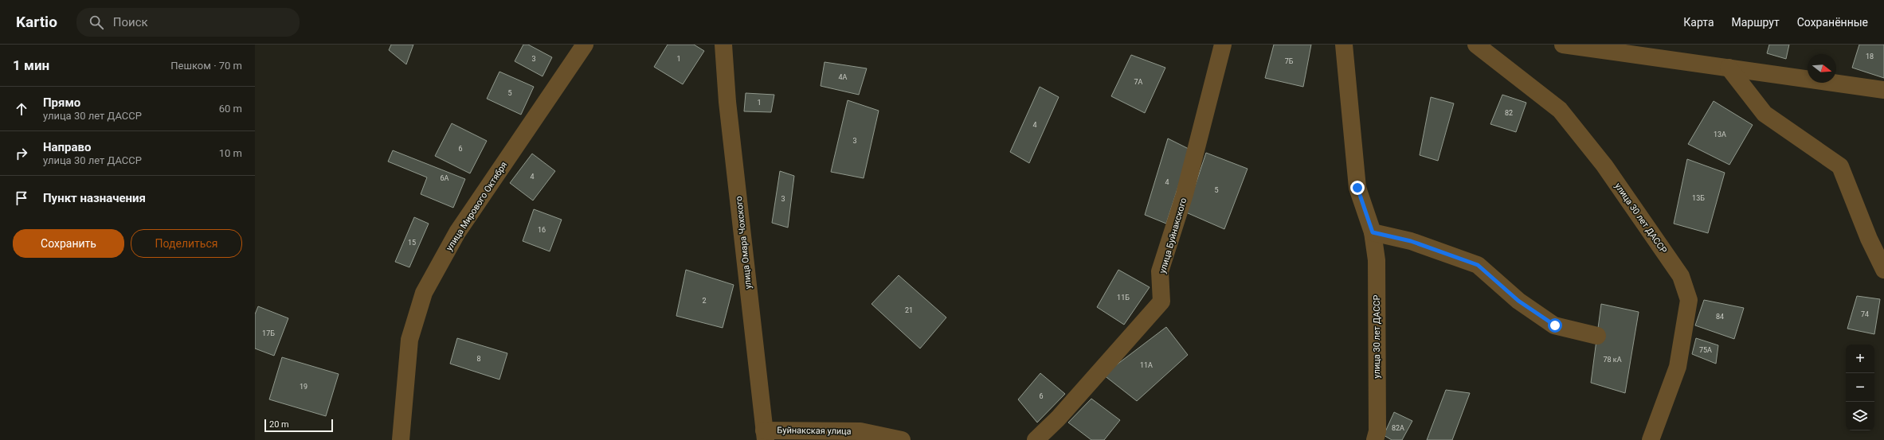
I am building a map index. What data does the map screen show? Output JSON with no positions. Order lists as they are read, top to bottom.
{
  "streets": {
    "street": [
      "улица Мирового Октября",
      "улица 30 лет ДАССР",
      "улица Буйнакского",
      "улица Омара Чохского",
      "Буйнакская улица"
    ]
  },
  "crossings": [
    ["улица Омара Чохского", "Буйнакская улица"]
  ],
  "house_numbers": [
    "18",
    "3",
    "1",
    "7Б",
    "4А",
    "7А",
    "5",
    "1",
    "82",
    "4",
    "13А",
    "3",
    "6",
    "4",
    "6А",
    "4",
    "5",
    "13Б",
    "3",
    "16",
    "15",
    "11Б",
    "2",
    "21",
    "74",
    "84",
    "17Б",
    "75А",
    "8",
    "78 кА",
    "11А",
    "19",
    "6",
    "82А"
  ],
  "scale_bar": "20 m",
  "north": "right",
  "page": {
    "header": "Kartio",
    "search": "Поиск",
    "nav": ["Карта", "Маршрут", "Сохранённые"],
    "heading": ["1 мин", "Пешком · 70 m"],
    "list": [
      ["Прямо", "улица 30 лет ДАССР", "60 m"],
      ["Направо", "улица 30 лет ДАССР", "10 m"],
      "Пункт назначения"
    ],
    "buttons": ["Сохранить", "Поделиться"],
    "map_buttons": ["+", "−"],
    "scale": "20 m"
  }
}
